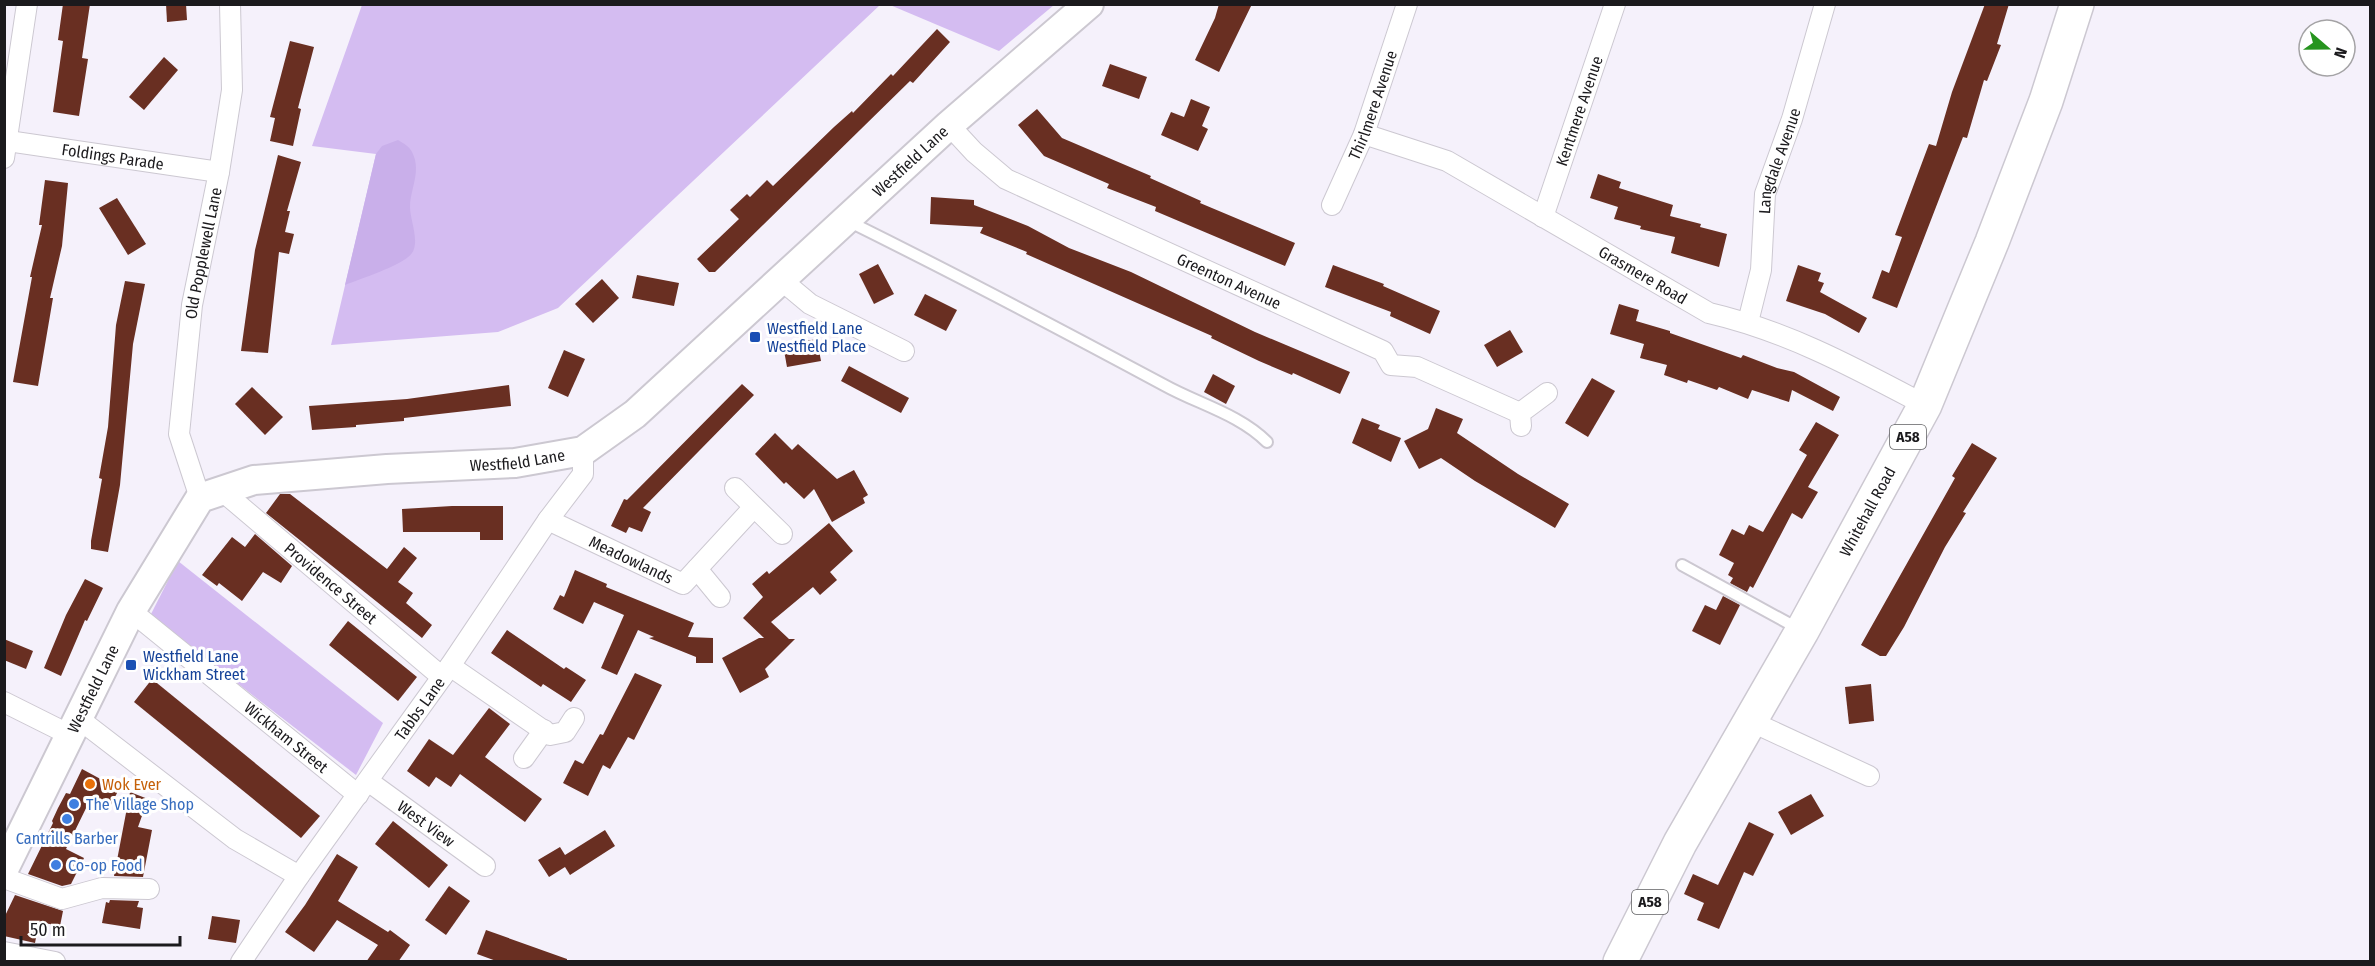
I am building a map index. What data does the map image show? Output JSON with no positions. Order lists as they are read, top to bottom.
{
  "streets": {
    "highway": ["A58", "Whitehall Road"],
    "main road": ["Westfield Lane"],
    "street": [
      "Thirlmere Avenue",
      "Kentmere Avenue",
      "Foldings Parade",
      "Langdale Avenue",
      "Old Popplewell Lane",
      "Grasmere Road",
      "Greenton Avenue",
      "Meadowlands",
      "Providence Street",
      "Tabbs Lane",
      "Wickham Street",
      "West View"
    ]
  },
  "crossings": [
    ["Thirlmere Avenue", "Grasmere Road"],
    ["Kentmere Avenue", "Grasmere Road"],
    ["Foldings Parade", "Old Popplewell Lane"],
    ["Westfield Lane", "Old Popplewell Lane"],
    ["Westfield Lane", "Greenton Avenue"],
    ["Westfield Lane", "Providence Street"],
    ["Westfield Lane", "Tabbs Lane"],
    ["Westfield Lane", "Wickham Street"],
    ["Langdale Avenue", "Grasmere Road"],
    ["Old Popplewell Lane", "Providence Street"],
    ["Grasmere Road", "Whitehall Road"],
    ["Meadowlands", "Tabbs Lane"],
    ["Providence Street", "Tabbs Lane"],
    ["Tabbs Lane", "Wickham Street"],
    ["Tabbs Lane", "West View"],
    ["Wickham Street", "West View"]
  ],
  "places": {
    "transit": ["Westfield Lane Westfield Place", "Westfield Lane Wickham Street"],
    "other": [
      "Wok Ever",
      "The Village Shop",
      "Cantrills Barber",
      "Co-op Food"
    ]
  },
  "scale_bar": "50 m",
  "north": "right"
}
